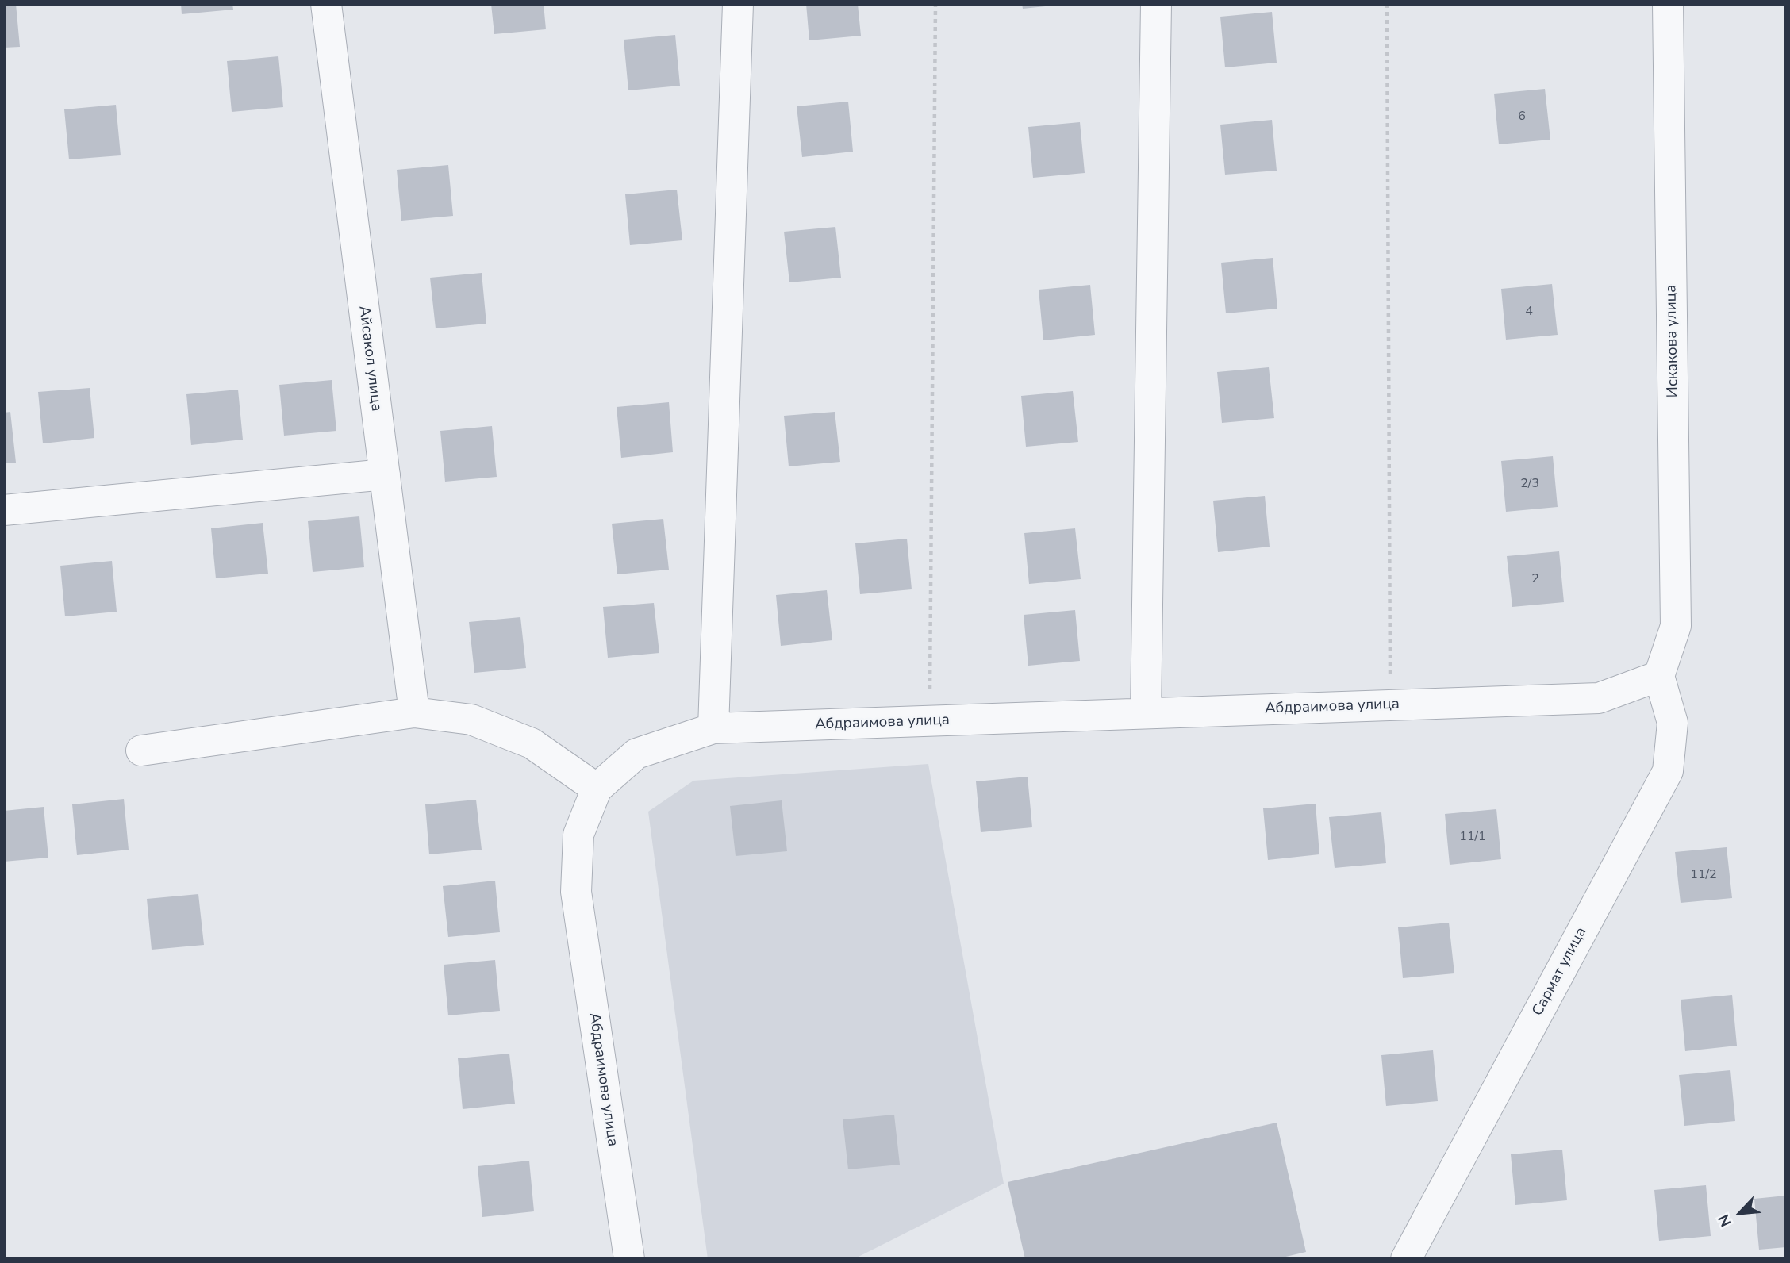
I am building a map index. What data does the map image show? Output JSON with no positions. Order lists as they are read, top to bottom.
{
  "streets": {
    "street": [
      "Искакова улица",
      "Айсакол улица",
      "Абдраимова улица",
      "Сармат улица"
    ]
  },
  "crossings": [
    ["Искакова улица", "Абдраимова улица"],
    ["Искакова улица", "Сармат улица"],
    ["Абдраимова улица", "Сармат улица"]
  ],
  "house_numbers": [
    "6",
    "4",
    "2/3",
    "2",
    "11/1",
    "11/2"
  ],
  "north": "bottom left"
}
